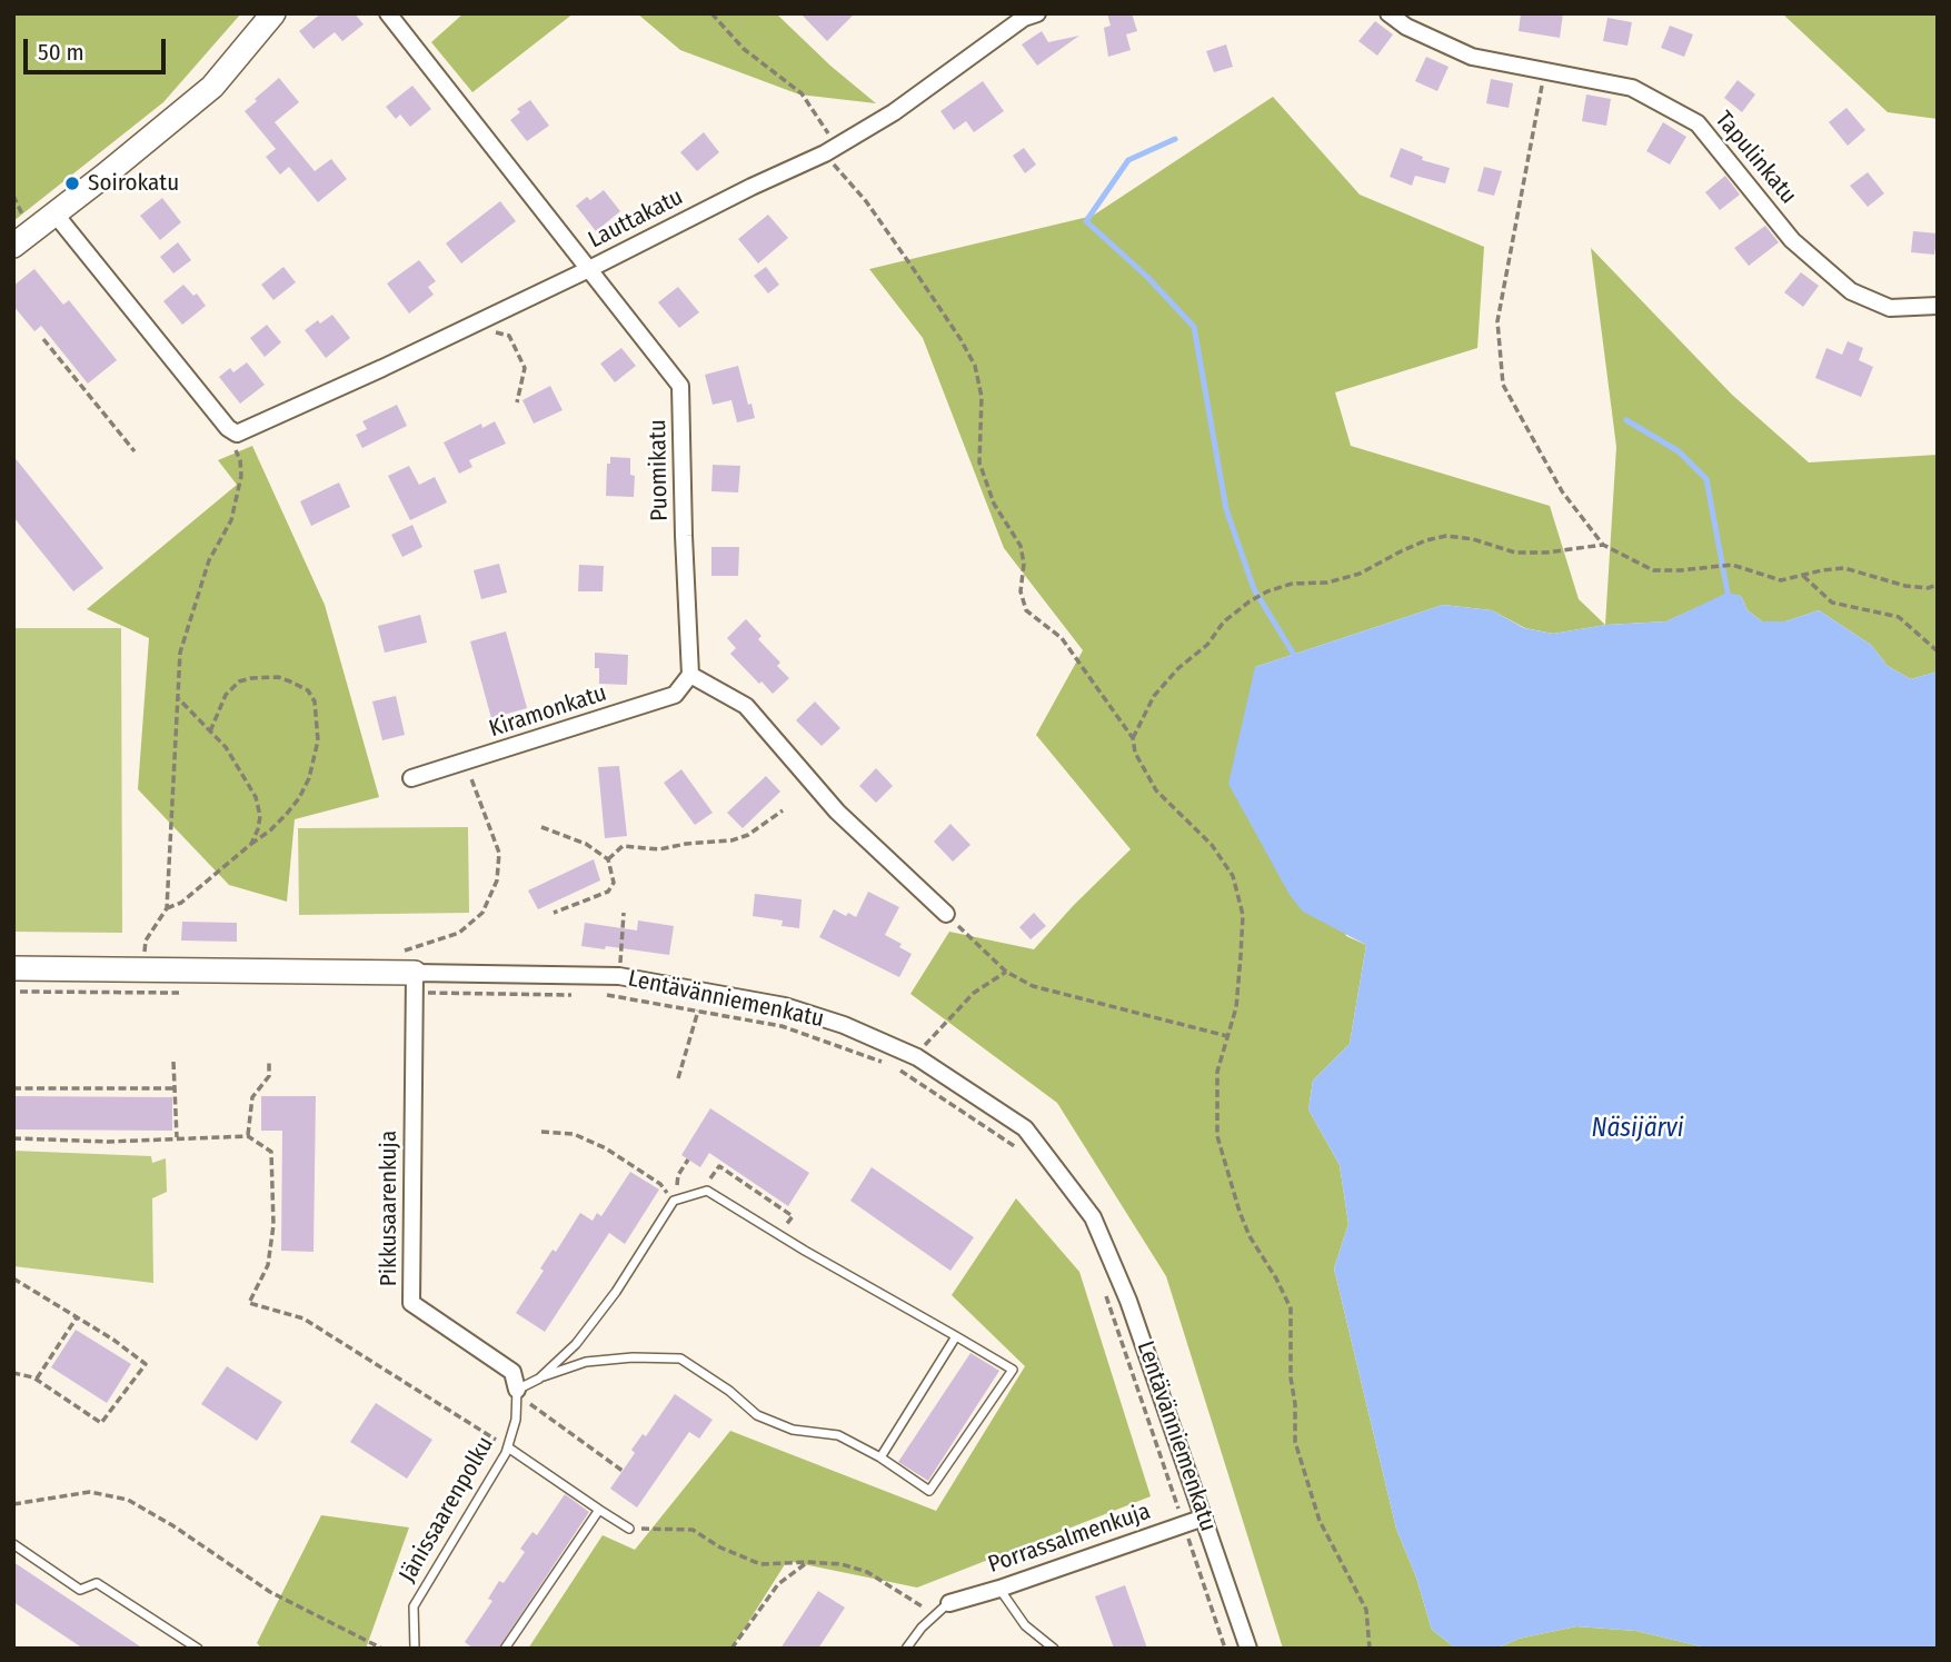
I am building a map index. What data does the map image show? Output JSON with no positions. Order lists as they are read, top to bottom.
{
  "streets": {
    "street": [
      "Tapulinkatu",
      "Lauttakatu",
      "Puomikatu",
      "Kiramonkatu",
      "Lentävänniemenkatu",
      "Pikkusaarenkuja",
      "Porrassalmenkuja"
    ],
    "lane": ["Jänissaarenpolku"]
  },
  "crossings": [
    ["Lauttakatu", "Puomikatu"],
    ["Puomikatu", "Kiramonkatu"],
    ["Lentävänniemenkatu", "Pikkusaarenkuja"],
    ["Lentävänniemenkatu", "Porrassalmenkuja"],
    ["Pikkusaarenkuja", "Jänissaarenpolku"]
  ],
  "water": ["Näsijärvi"],
  "places": ["Soirokatu"],
  "scale_bar": "50 m"
}
